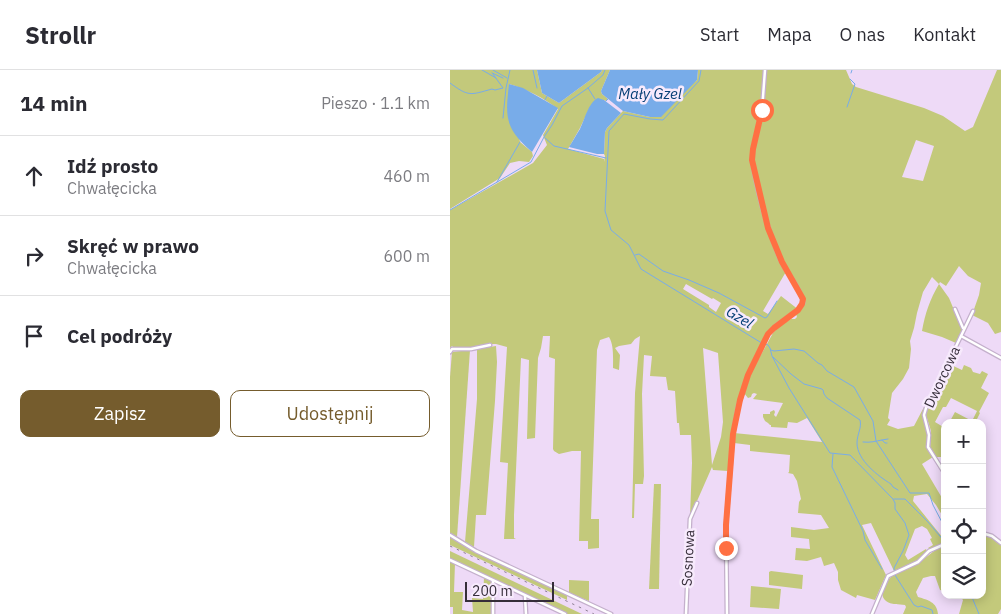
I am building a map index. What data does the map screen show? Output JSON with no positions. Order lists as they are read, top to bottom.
{
  "streets": {
    "street": ["Dworcowa", "Sosnowa"]
  },
  "water": ["Mały Gzel", "Gzel"],
  "scale_bar": "200 m",
  "page": {
    "header": "Strollr",
    "nav": [
      "Start",
      "Mapa",
      "O nas",
      "Kontakt"
    ],
    "heading": ["14 min", "Pieszo · 1.1 km"],
    "list": [
      ["Idź prosto", "Chwałęcicka", "460 m"],
      ["Skręć w prawo", "Chwałęcicka", "600 m"],
      "Cel podróży"
    ],
    "buttons": ["Zapisz", "Udostępnij"],
    "map_buttons": ["+", "−"],
    "scale": "200 m"
  }
}
